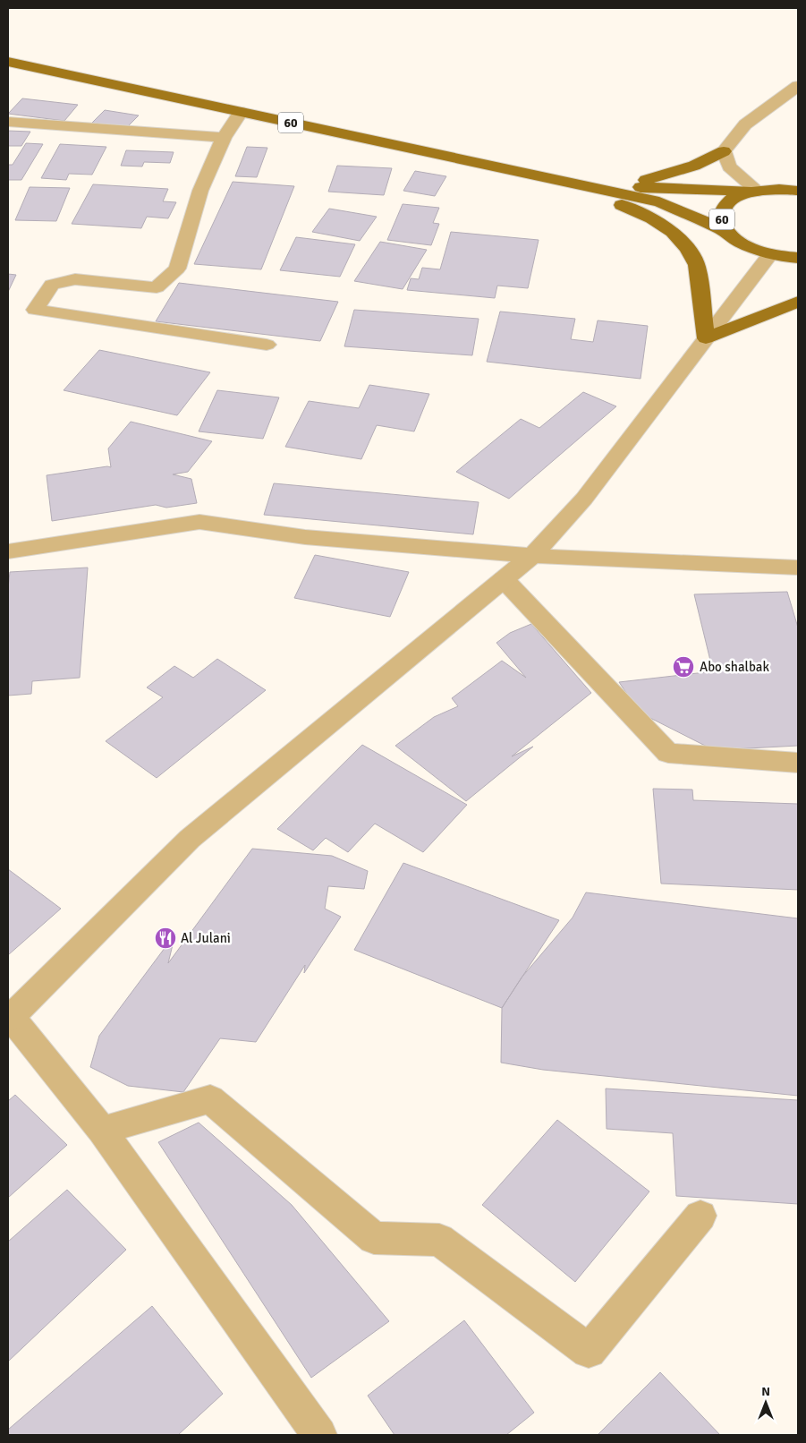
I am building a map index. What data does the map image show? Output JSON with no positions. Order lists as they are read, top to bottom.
{
  "streets": {
    "highway": ["60"]
  },
  "places": {
    "supermarket": ["Abo shalbak"],
    "restaurant": ["Al Julani"]
  },
  "north": "top"
}
